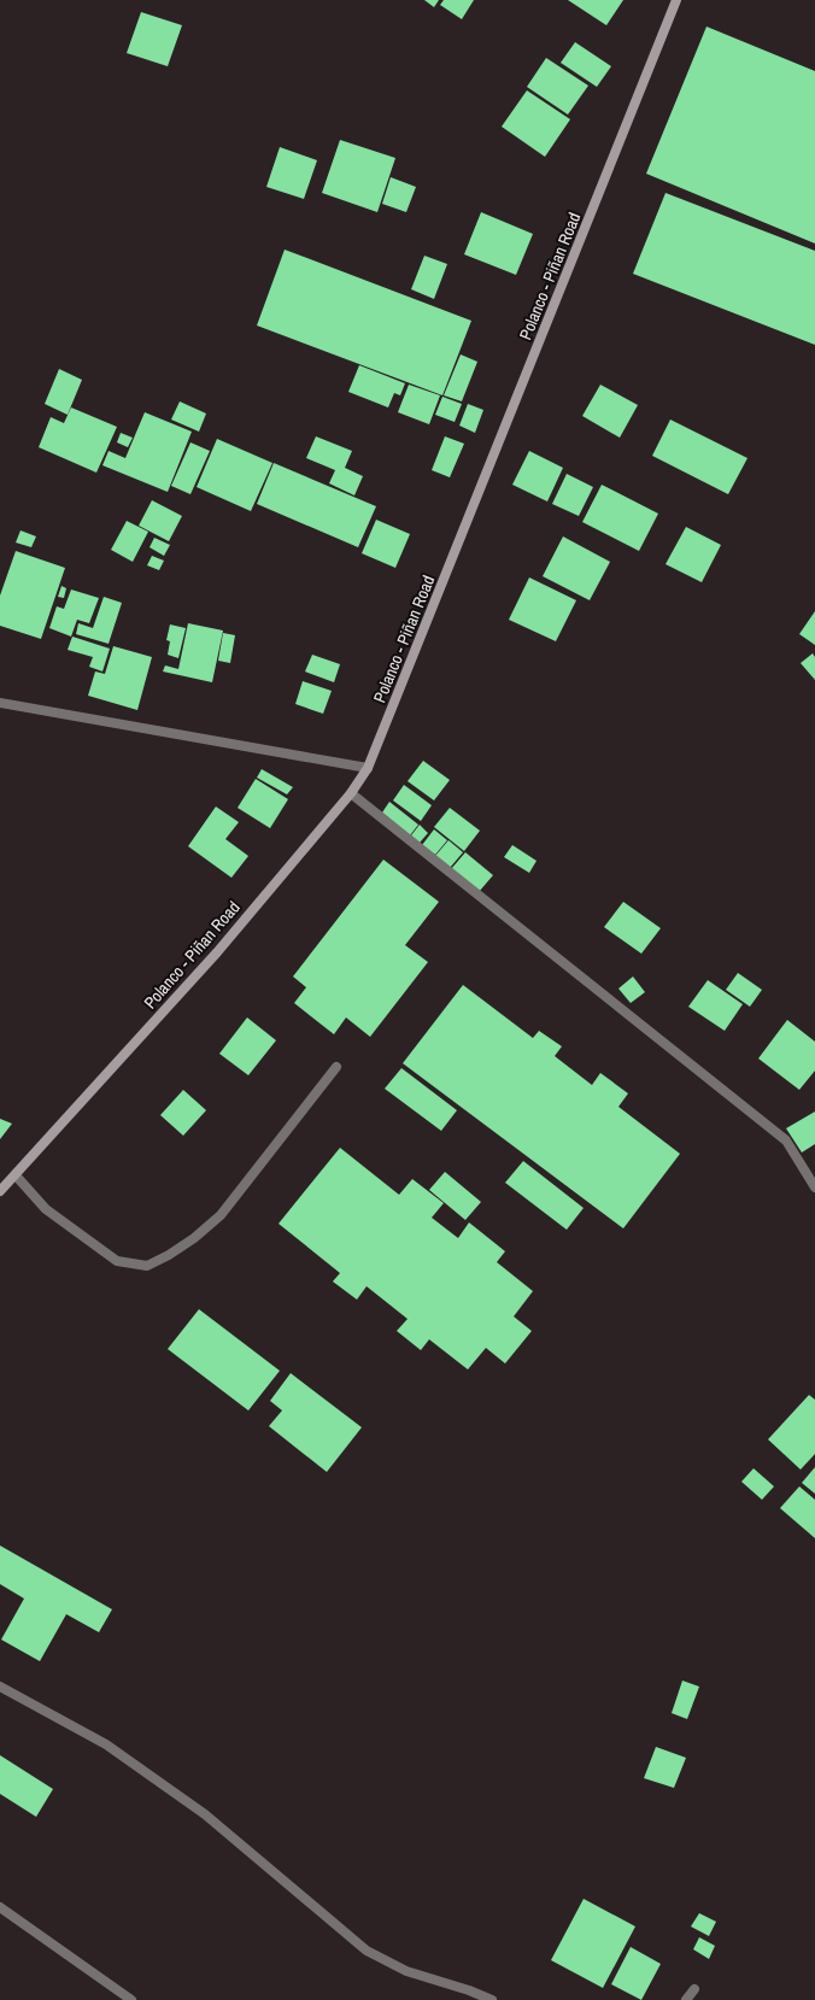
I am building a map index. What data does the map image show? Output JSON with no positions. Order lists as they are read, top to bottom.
{
  "streets": {
    "main road": ["Polanco - Piñan Road"]
  }
}
